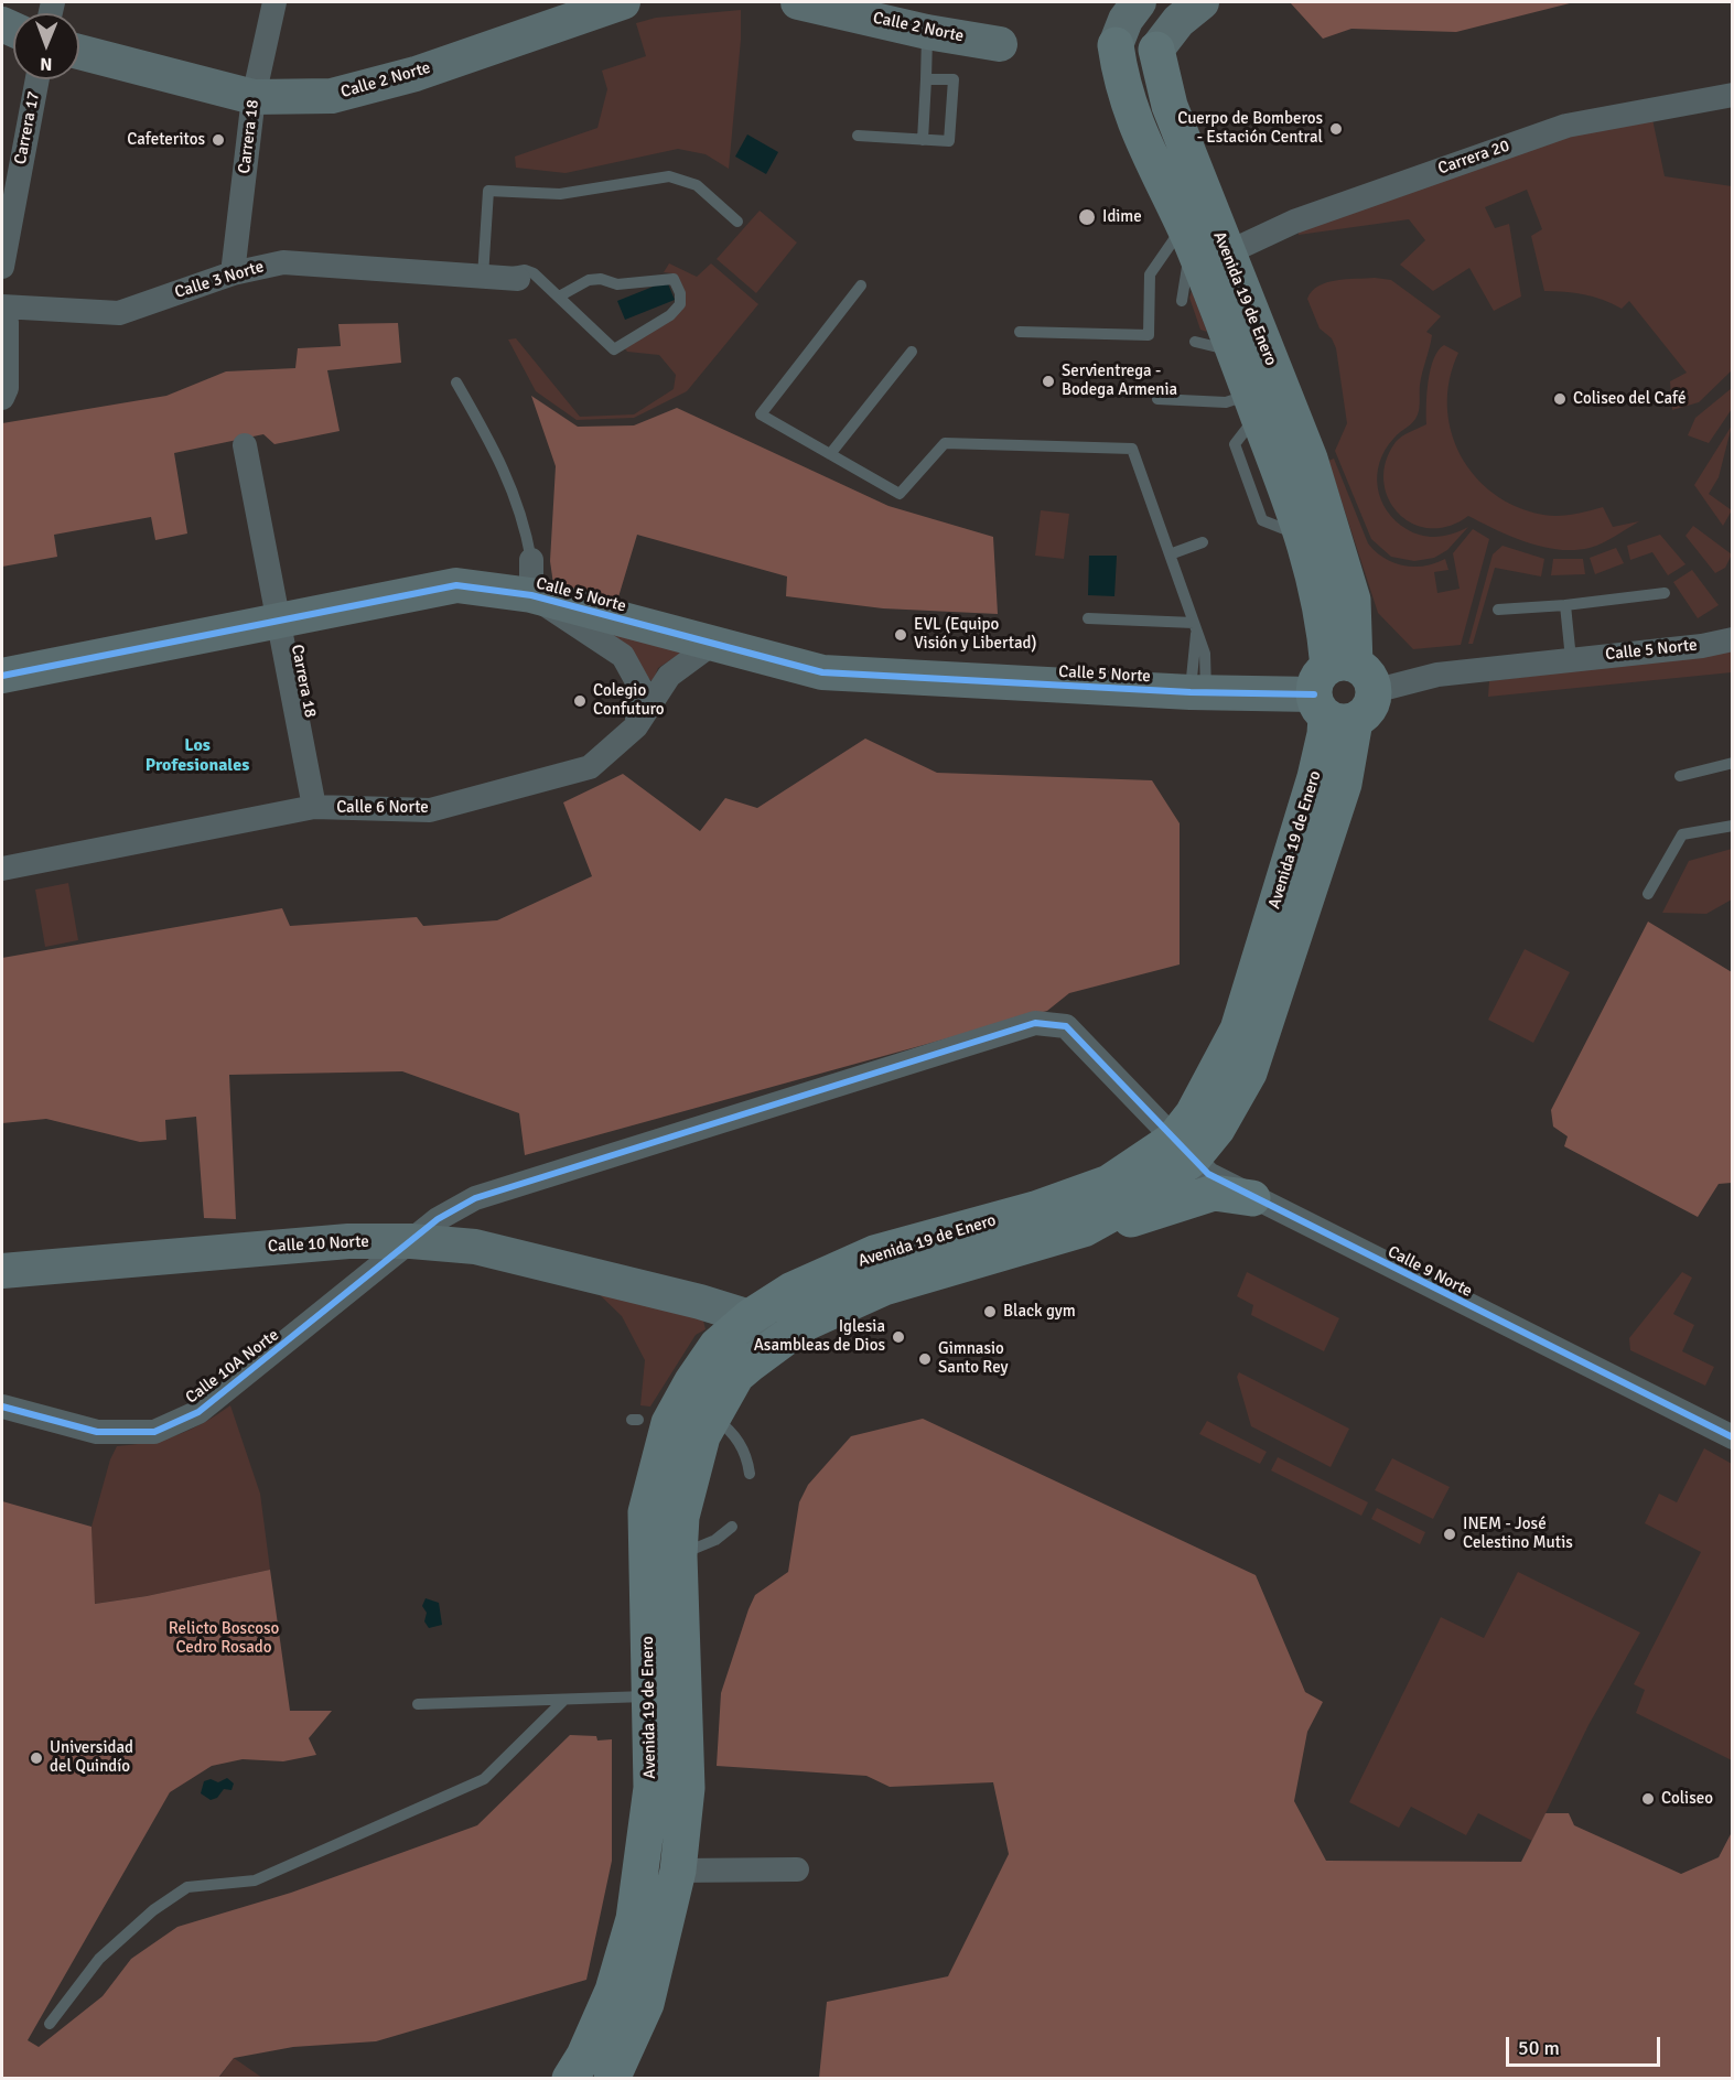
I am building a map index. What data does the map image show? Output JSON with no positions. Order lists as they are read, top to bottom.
{
  "streets": {
    "main road": ["Avenida 19 de Enero"],
    "street": [
      "Calle 2 Norte",
      "Carrera 17",
      "Carrera 18",
      "Carrera 20",
      "Calle 3 Norte",
      "Calle 5 Norte",
      "Calle 6 Norte",
      "Calle 10 Norte",
      "Calle 9 Norte",
      "Calle 10A Norte"
    ]
  },
  "crossings": [
    ["Calle 2 Norte", "Carrera 18"],
    ["Carrera 18", "Calle 3 Norte"],
    ["Carrera 18", "Calle 5 Norte"],
    ["Carrera 18", "Calle 6 Norte"],
    ["Carrera 20", "Avenida 19 de Enero"],
    ["Avenida 19 de Enero", "Calle 5 Norte"],
    ["Avenida 19 de Enero", "Calle 10 Norte"],
    ["Avenida 19 de Enero", "Calle 9 Norte"],
    ["Calle 5 Norte", "Calle 6 Norte"],
    ["Calle 10 Norte", "Calle 10A Norte"],
    ["Calle 9 Norte", "Calle 10A Norte"]
  ],
  "districts": ["Los Profesionales"],
  "parks": ["Relicto Boscoso Cedro Rosado"],
  "places": [
    "Cuerpo de Bomberos - Estación Central",
    "Cafeteritos",
    "Idime",
    "Servientrega - Bodega Armenia",
    "Coliseo del Café",
    "EVL (Equipo Visión y Libertad)",
    "Colegio Confuturo",
    "Black gym",
    "Iglesia Asambleas de Dios",
    "Gimnasio Santo Rey",
    "INEM - José Celestino Mutis",
    "Universidad del Quindío",
    "Coliseo"
  ],
  "scale_bar": "50 m",
  "north": "bottom"
}
